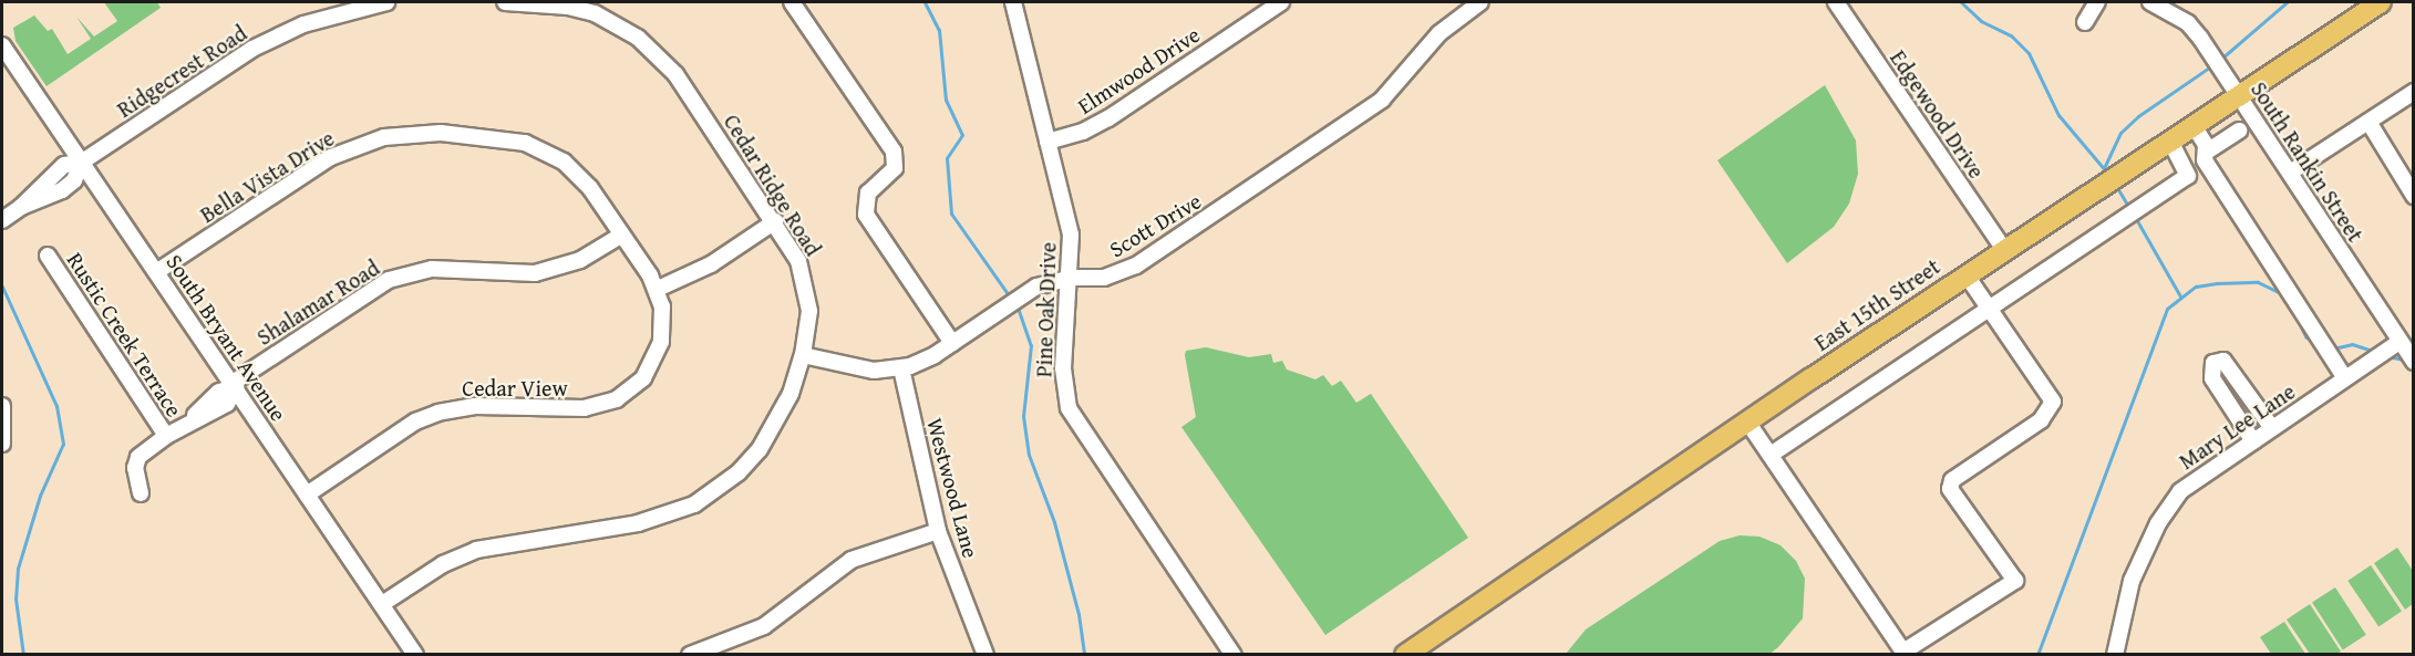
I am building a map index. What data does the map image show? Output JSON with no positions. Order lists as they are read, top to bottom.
{
  "streets": {
    "main road": ["East 15th Street"],
    "street": [
      "Elmwood Drive",
      "Ridgecrest Road",
      "Edgewood Drive",
      "South Rankin Street",
      "Bella Vista Drive",
      "Cedar Ridge Road",
      "Scott Drive",
      "Shalamar Road",
      "Pine Oak Drive",
      "Rustic Creek Terrace",
      "South Bryant Avenue",
      "Cedar View",
      "Mary Lee Lane",
      "Westwood Lane"
    ]
  },
  "crossings": [
    ["Elmwood Drive", "Pine Oak Drive"],
    ["Ridgecrest Road", "South Bryant Avenue"],
    ["Edgewood Drive", "East 15th Street"],
    ["South Rankin Street", "East 15th Street"],
    ["South Rankin Street", "Mary Lee Lane"],
    ["Bella Vista Drive", "Shalamar Road"],
    ["Bella Vista Drive", "South Bryant Avenue"],
    ["Bella Vista Drive", "Cedar View"],
    ["Cedar Ridge Road", "Scott Drive"],
    ["Cedar Ridge Road", "South Bryant Avenue"],
    ["Scott Drive", "Pine Oak Drive"],
    ["Scott Drive", "Westwood Lane"],
    ["Shalamar Road", "Rustic Creek Terrace"],
    ["Shalamar Road", "South Bryant Avenue"],
    ["Rustic Creek Terrace", "South Bryant Avenue"],
    ["South Bryant Avenue", "Cedar View"]
  ]
}
